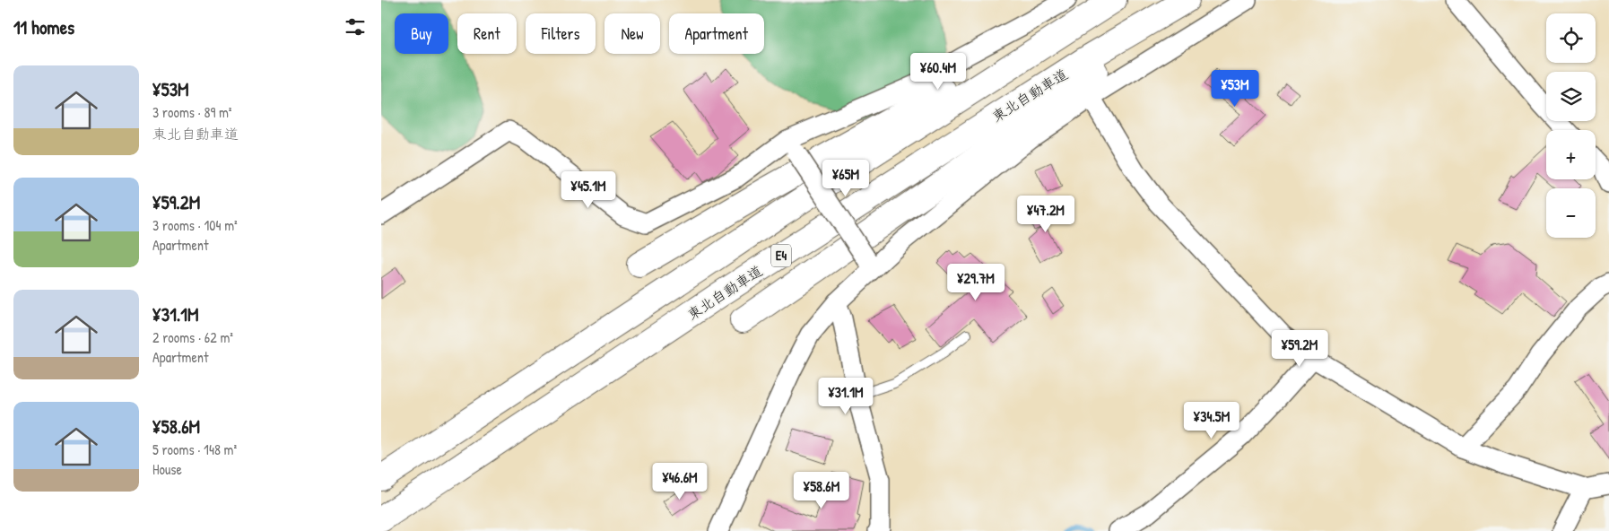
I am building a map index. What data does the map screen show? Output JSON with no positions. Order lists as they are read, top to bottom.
{
  "streets": {
    "highway": ["東北自動車道", "E4"]
  },
  "page": {
    "heading": "11 homes",
    "map_buttons": ["+", "−"],
    "chip": [
      "Buy",
      "Rent",
      "Filters",
      "New",
      "Apartment"
    ],
    "price": [
      "¥60.4M",
      "¥53M",
      "¥65M",
      "¥45.1M",
      "¥47.2M",
      "¥29.7M",
      "¥59.2M",
      "¥31.1M",
      "¥34.5M",
      "¥46.6M",
      "¥58.6M"
    ],
    "list": [
      {
        "name": "¥53M",
        "note": "3 rooms · 89 m² · 東北自動車道"
      },
      {
        "name": "¥59.2M",
        "note": "3 rooms · 104 m² · Apartment"
      },
      {
        "name": "¥31.1M",
        "note": "2 rooms · 62 m² · Apartment"
      },
      {
        "name": "¥58.6M",
        "note": "5 rooms · 148 m² · House"
      }
    ]
  }
}
